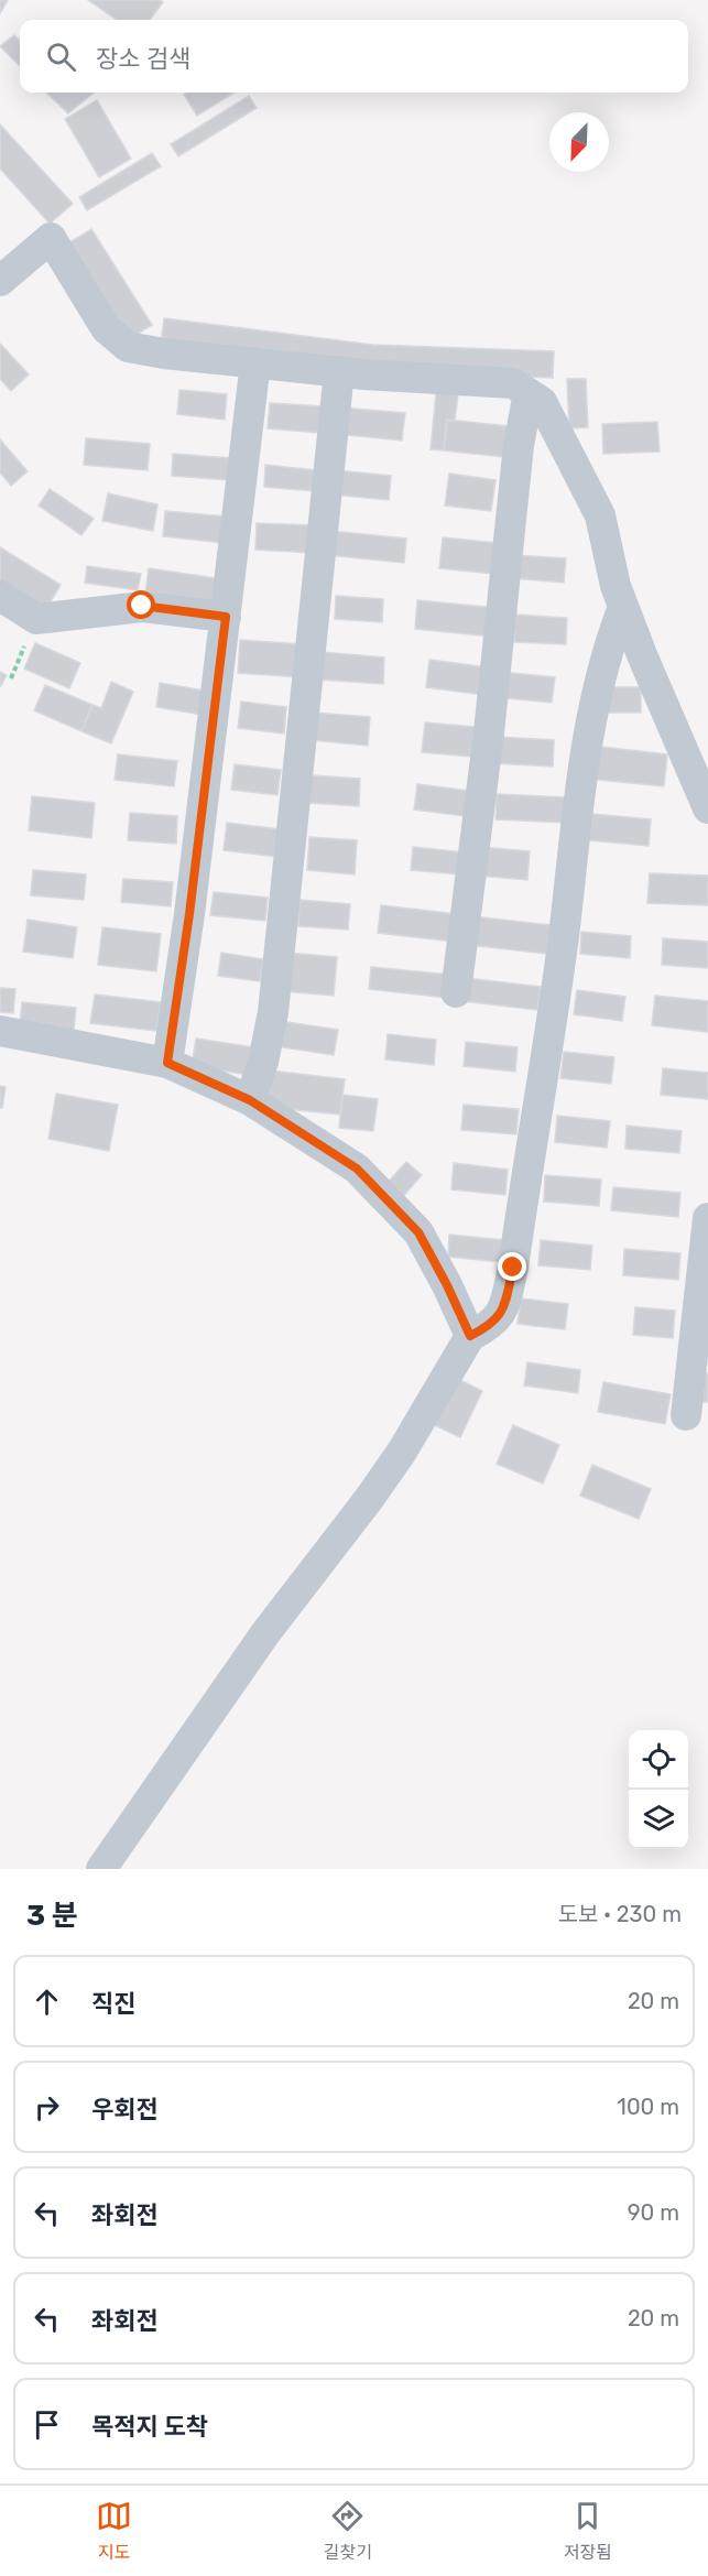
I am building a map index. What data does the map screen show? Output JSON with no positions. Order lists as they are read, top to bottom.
{
  "north": "bottom left",
  "page": {
    "search": "장소 검색",
    "heading": ["3 분", "도보 · 230 m"],
    "list": [
      ["직진", "20 m"],
      ["우회전", "100 m"],
      ["좌회전", "90 m"],
      ["좌회전", "20 m"],
      "목적지 도착"
    ],
    "nav": ["지도", "길찾기", "저장됨"]
  }
}
